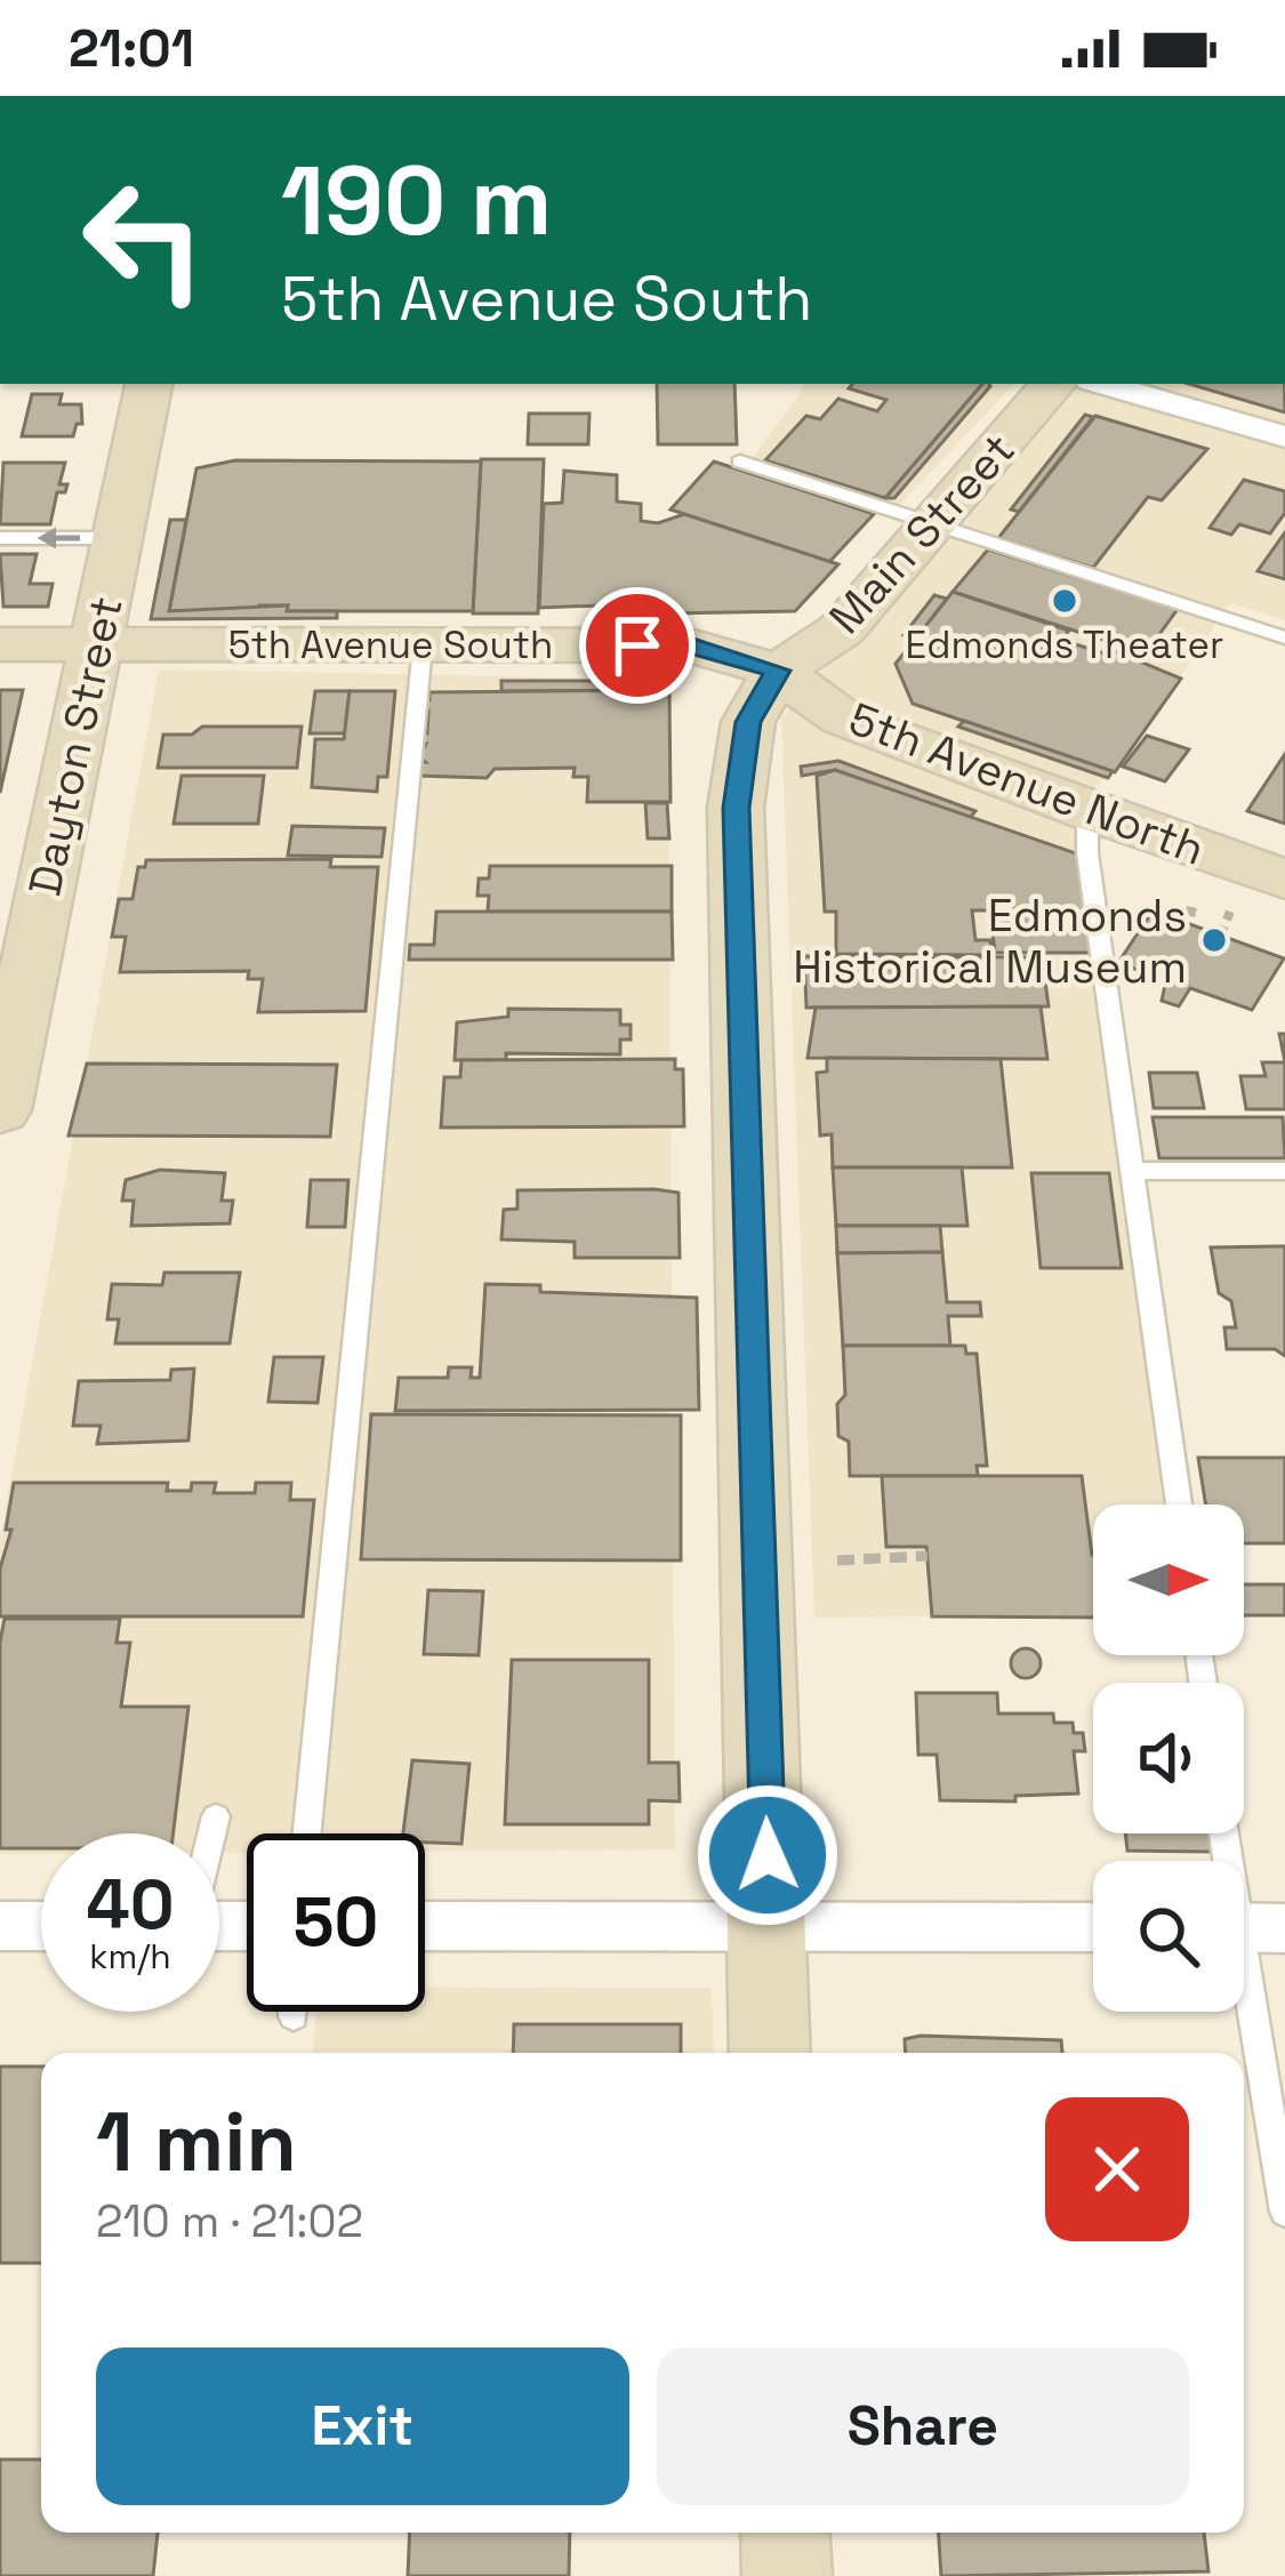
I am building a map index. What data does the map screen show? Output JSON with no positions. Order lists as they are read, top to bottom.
{
  "streets": {
    "main road": [
      "Main Street",
      "5th Avenue South",
      "Dayton Street",
      "5th Avenue North"
    ]
  },
  "crossings": [
    ["Main Street", "5th Avenue South"],
    ["Main Street", "5th Avenue North"],
    ["5th Avenue South", "Dayton Street"],
    ["5th Avenue South", "5th Avenue North"]
  ],
  "places": ["Edmonds Theater", "Edmonds Historical Museum"],
  "north": "right",
  "page": {
    "status": "21:01",
    "turn": ["190 m", "5th Avenue South"],
    "speed": "40 km/h",
    "limit": "50",
    "heading": ["1 min", "210 m · 21:02"],
    "buttons": ["Exit", "Share"]
  }
}
